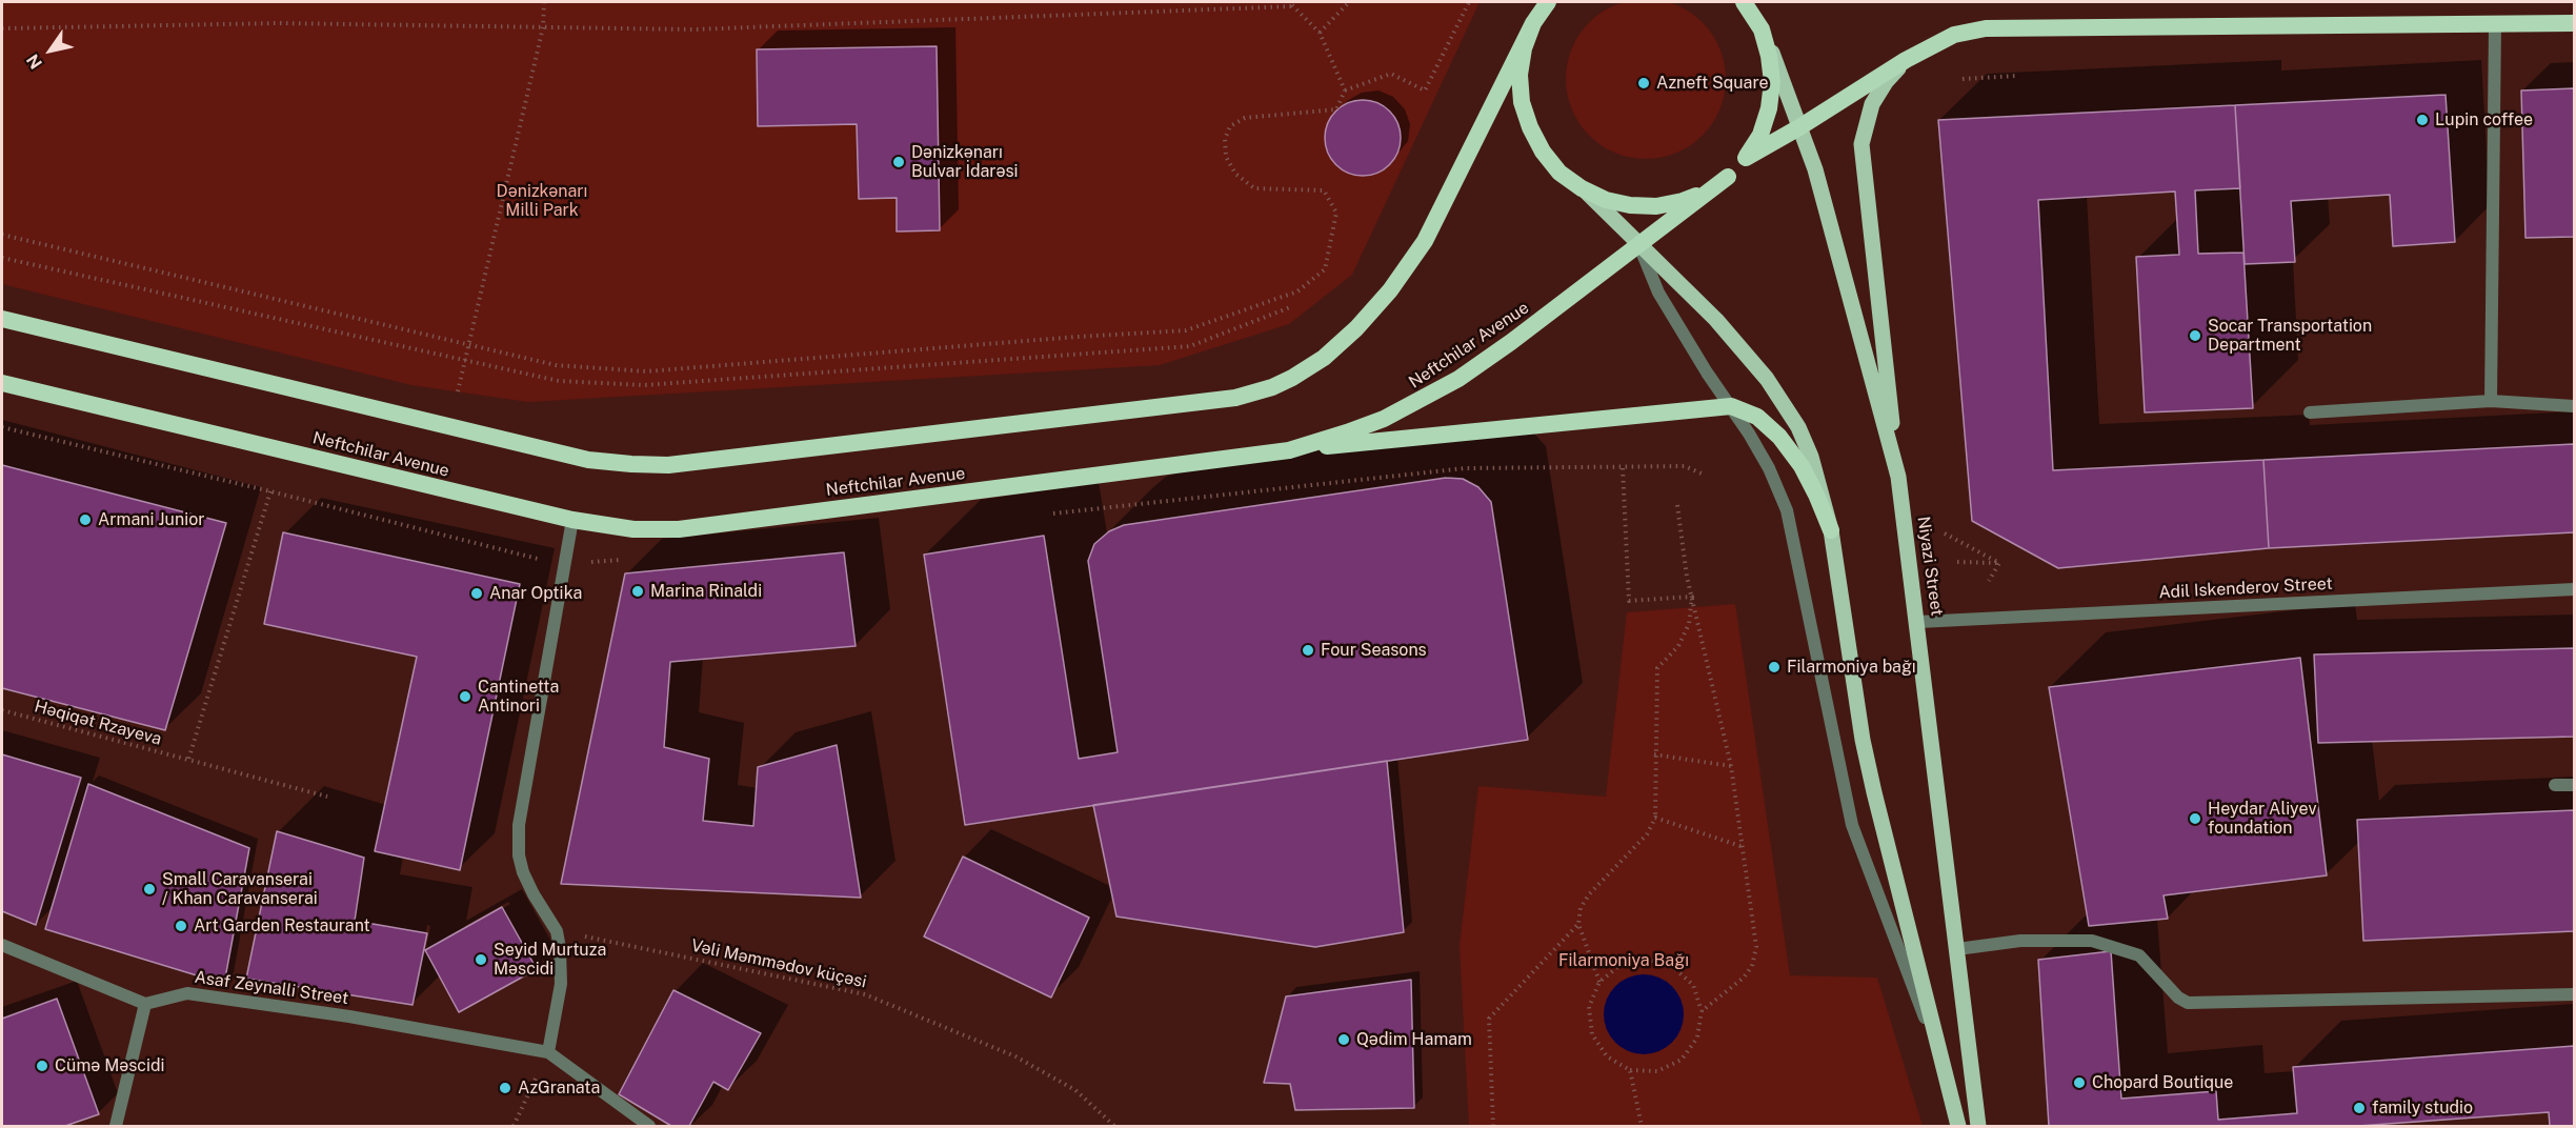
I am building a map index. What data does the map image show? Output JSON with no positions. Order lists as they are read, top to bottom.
{
  "streets": {
    "highway": ["Neftchilar Avenue"],
    "main road": ["Niyazi Street"],
    "street": ["Adil Iskenderov Street", "Asaf Zeynalli Street"],
    "path": ["Həqiqət Rzayeva", "Vəli Məmmədov küçəsi"]
  },
  "crossings": [
    ["Niyazi Street", "Adil Iskenderov Street"]
  ],
  "parks": ["Dənizkənarı Milli Park", "Filarmoniya Bağı"],
  "places": [
    "Azneft Square",
    "Lupin coffee",
    "Dənizkənarı Bulvar İdarəsi",
    "Socar Transportation Department",
    "Armani Junior",
    "Marina Rinaldi",
    "Anar Optika",
    "Four Seasons",
    "Filarmoniya bağı",
    "Cantinetta Antinori",
    "Heydar Aliyev foundation",
    "Small Caravanserai / Khan Caravanserai",
    "Art Garden Restaurant",
    "Seyid Murtuza Məscidi",
    "Qədim Hamam",
    "Cümə Məscidi",
    "Chopard Boutique",
    "AzGranata",
    "family studio"
  ],
  "north": "bottom left"
}
